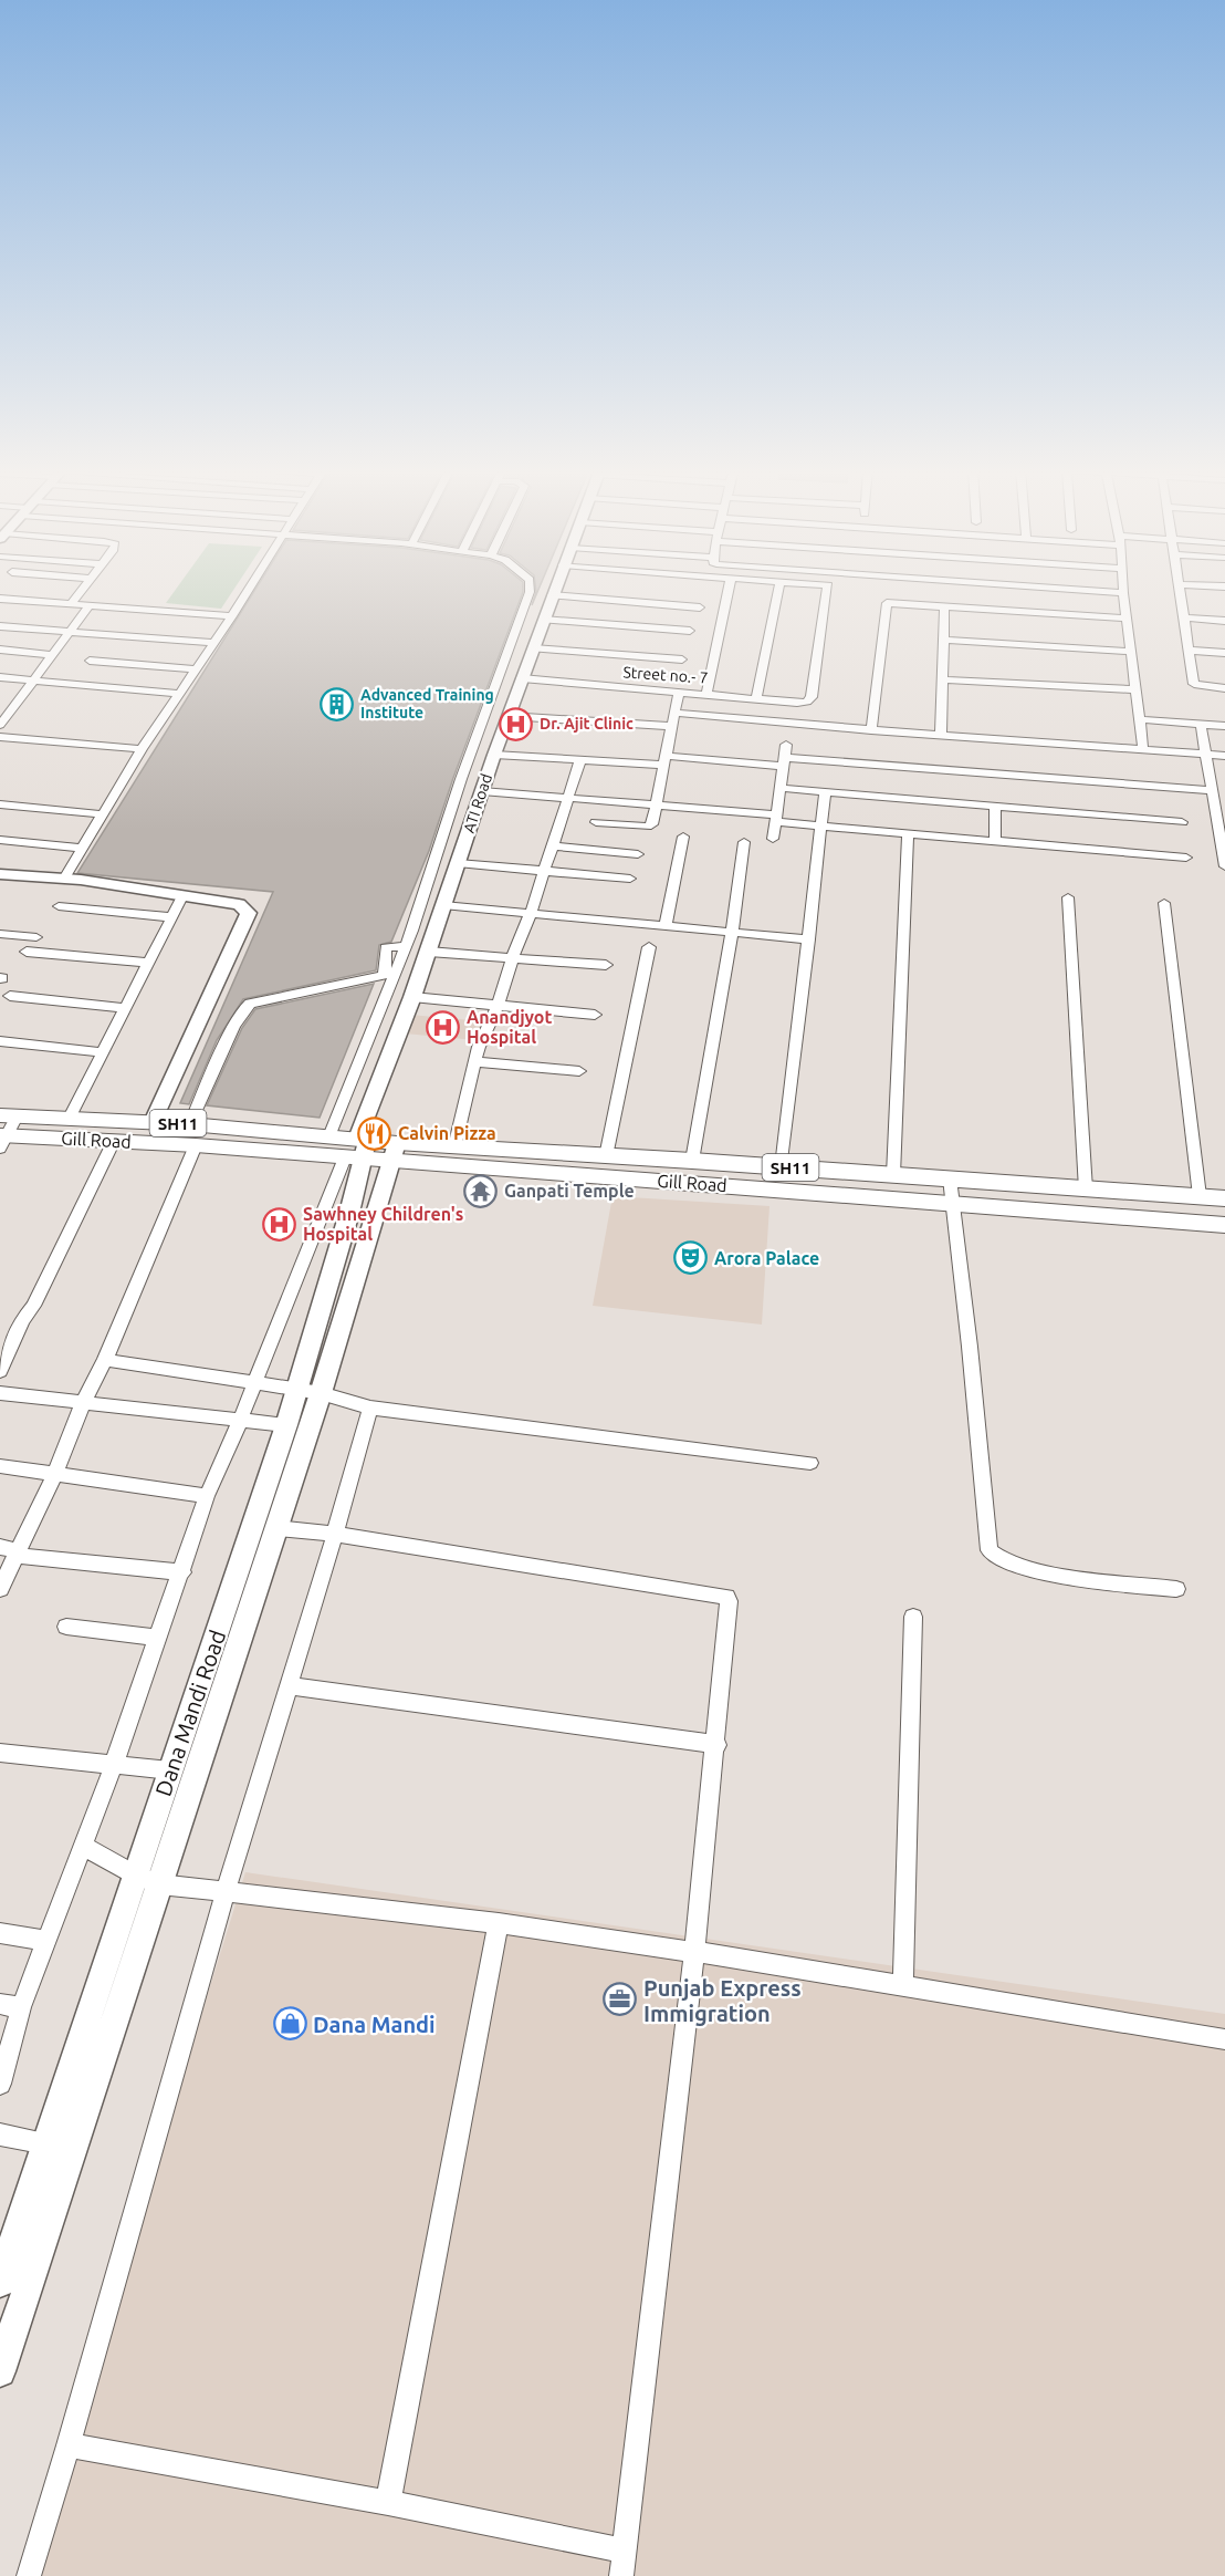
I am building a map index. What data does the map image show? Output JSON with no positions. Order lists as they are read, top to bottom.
{
  "streets": {
    "main road": ["SH11", "Gill Road"],
    "street": ["Street no.- 7", "ATI Road", "Dana Mandi Road"]
  },
  "crossings": [
    ["Street no.- 7", "ATI Road"],
    ["ATI Road", "Gill Road"],
    ["ATI Road", "Dana Mandi Road"],
    ["Gill Road", "Dana Mandi Road"]
  ],
  "places": {
    "building": ["Advanced Training Institute"],
    "hospital": ["Dr. Ajit Clinic", "Anandjyot Hospital", "Sawhney Children's Hospital"],
    "restaurant": ["Calvin Pizza"],
    "temple": ["Ganpati Temple"],
    "theatre": ["Arora Palace"],
    "office": ["Punjab Express Immigration"],
    "shop": ["Dana Mandi"]
  }
}
